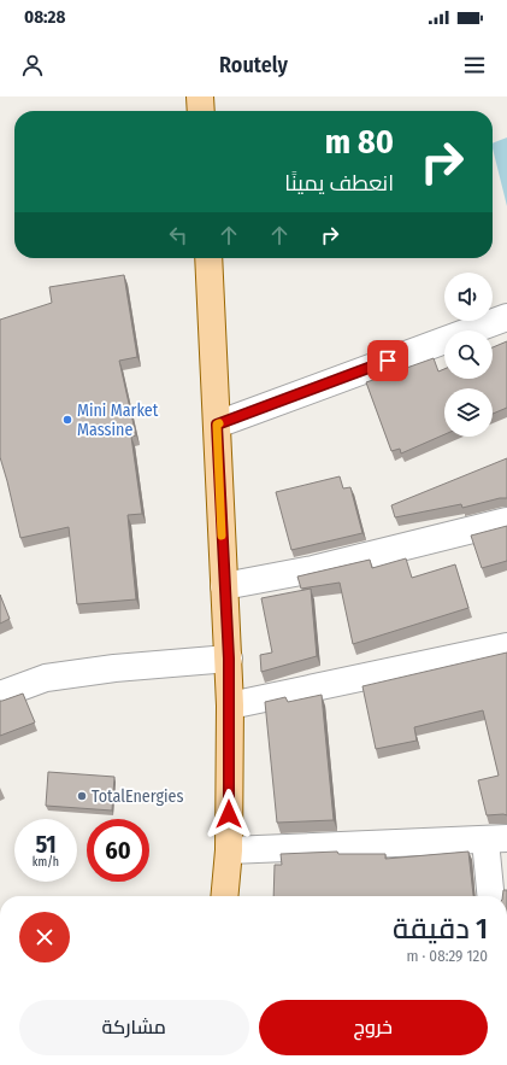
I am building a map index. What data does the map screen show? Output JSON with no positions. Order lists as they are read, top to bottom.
{
  "places": ["Mini Market Massine", "TotalEnergies"],
  "page": {
    "status": "08:28",
    "header": "Routely",
    "turn": ["80 m", "انعطف يمينًا"],
    "speed": "51 km/h",
    "limit": "60",
    "heading": ["1 دقيقة", "120 m · 08:29"],
    "buttons": ["خروج", "مشاركة"]
  }
}
